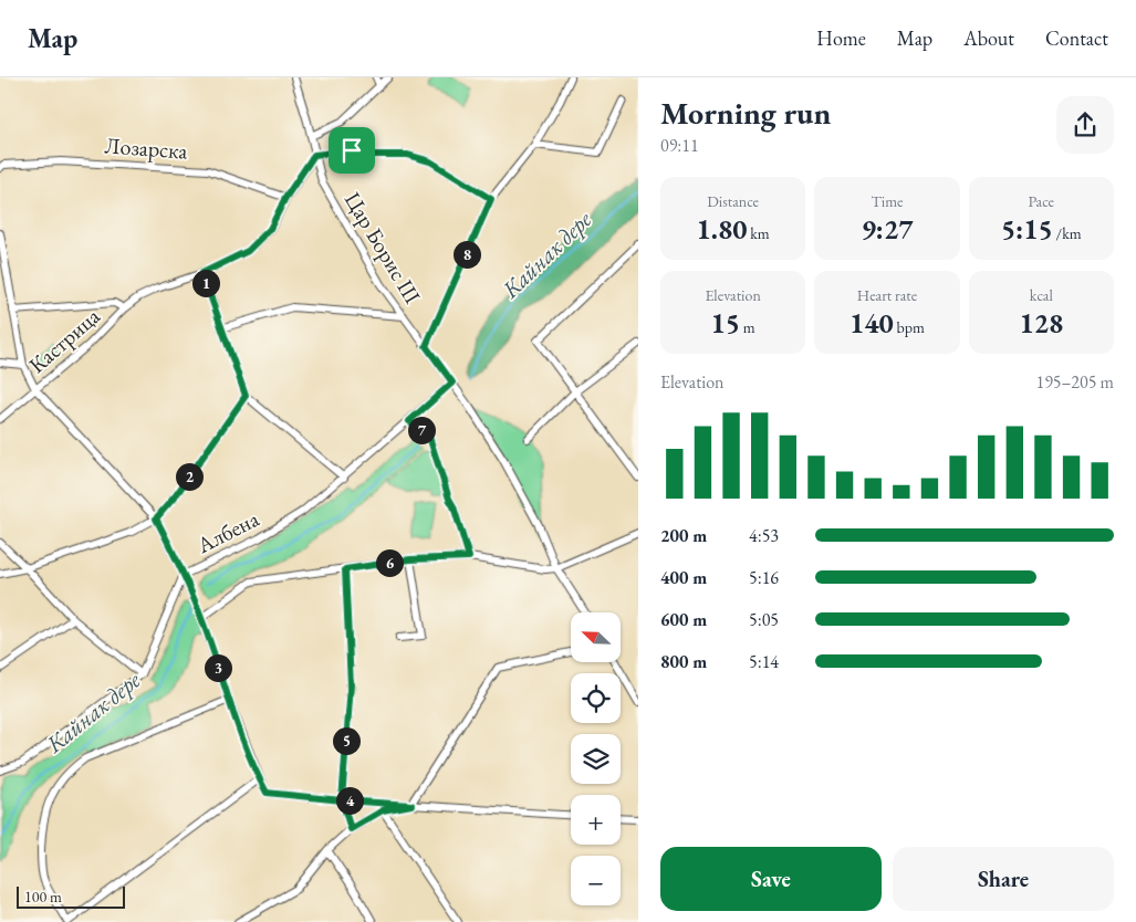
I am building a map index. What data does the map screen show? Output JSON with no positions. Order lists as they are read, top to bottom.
{
  "streets": {
    "street": [
      "Лозарска",
      "Цар Борис III",
      "Кастрица",
      "Албена"
    ]
  },
  "crossings": [
    ["Лозарска", "Кастрица"],
    ["Цар Борис III", "Кастрица"],
    ["Цар Борис III", "Албена"]
  ],
  "water": ["Кайнак дере"],
  "scale_bar": "100 m",
  "north": "top left",
  "page": {
    "header": "Map",
    "nav": [
      "Home",
      "Map",
      "About",
      "Contact"
    ],
    "heading": ["Morning run", "09:11"],
    "stats": [
      ["Distance", "1.80 km"],
      ["Time", "9:27"],
      ["Pace", "5:15 /km"],
      ["Elevation", "15 m"],
      ["Heart rate", "140 bpm"],
      ["kcal", "128"]
    ],
    "pins": [
      "8",
      "1",
      "7",
      "2",
      "6",
      "3",
      "5",
      "4"
    ],
    "chart": ["Elevation", "195–205 m"],
    "list": [
      {
        "name": "200 m",
        "note": "4:53"
      },
      {
        "name": "400 m",
        "note": "5:16"
      },
      {
        "name": "600 m",
        "note": "5:05"
      },
      {
        "name": "800 m",
        "note": "5:14"
      }
    ],
    "map_buttons": ["+", "−"],
    "buttons": ["Save", "Share"],
    "scale": "100 m"
  }
}
